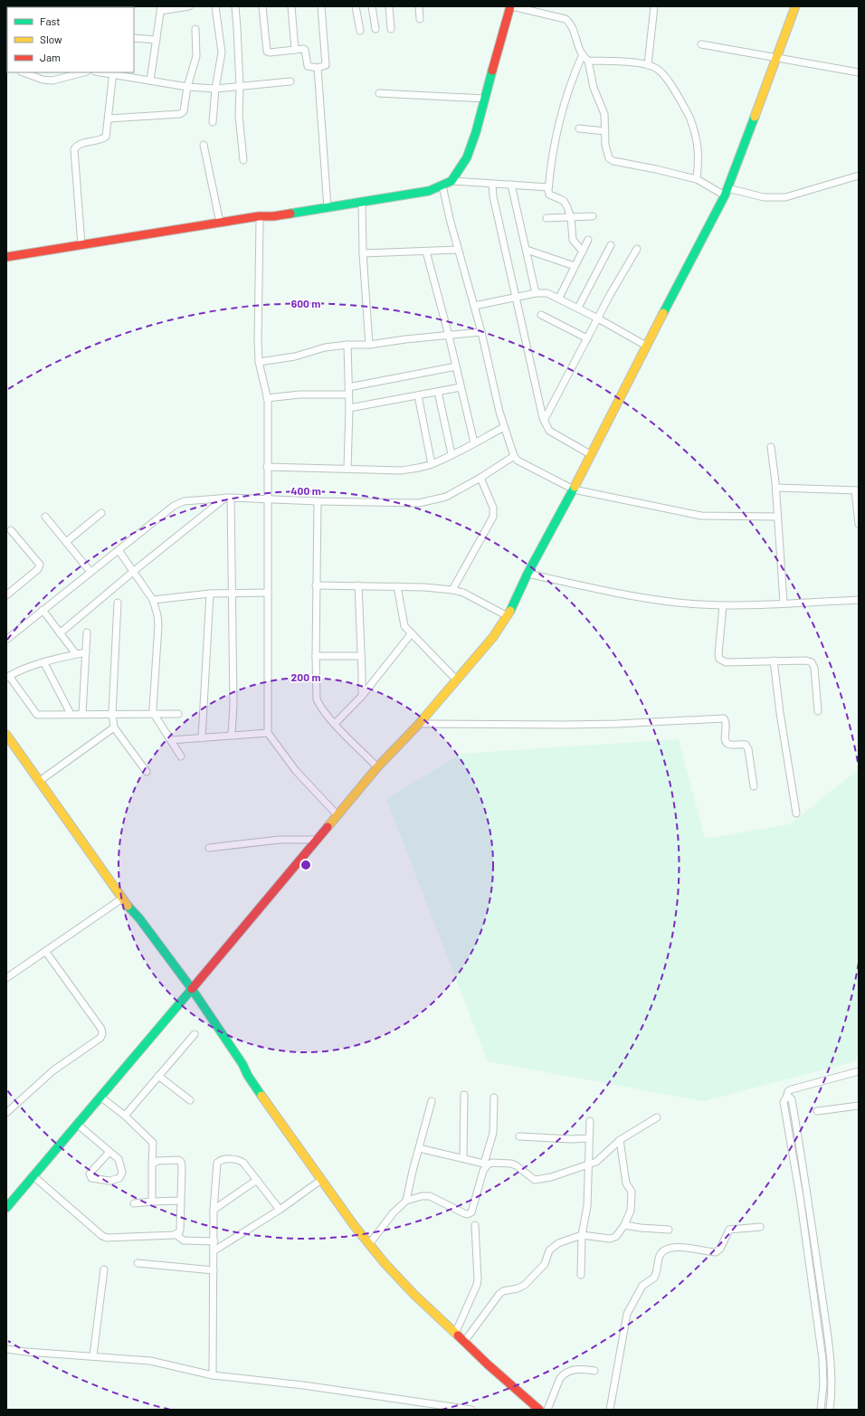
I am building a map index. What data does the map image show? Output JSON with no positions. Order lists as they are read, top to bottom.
{
  "legend": ["Fast", "Slow", "Jam"],
  "rings": ["600 m", "400 m", "200 m"]
}
